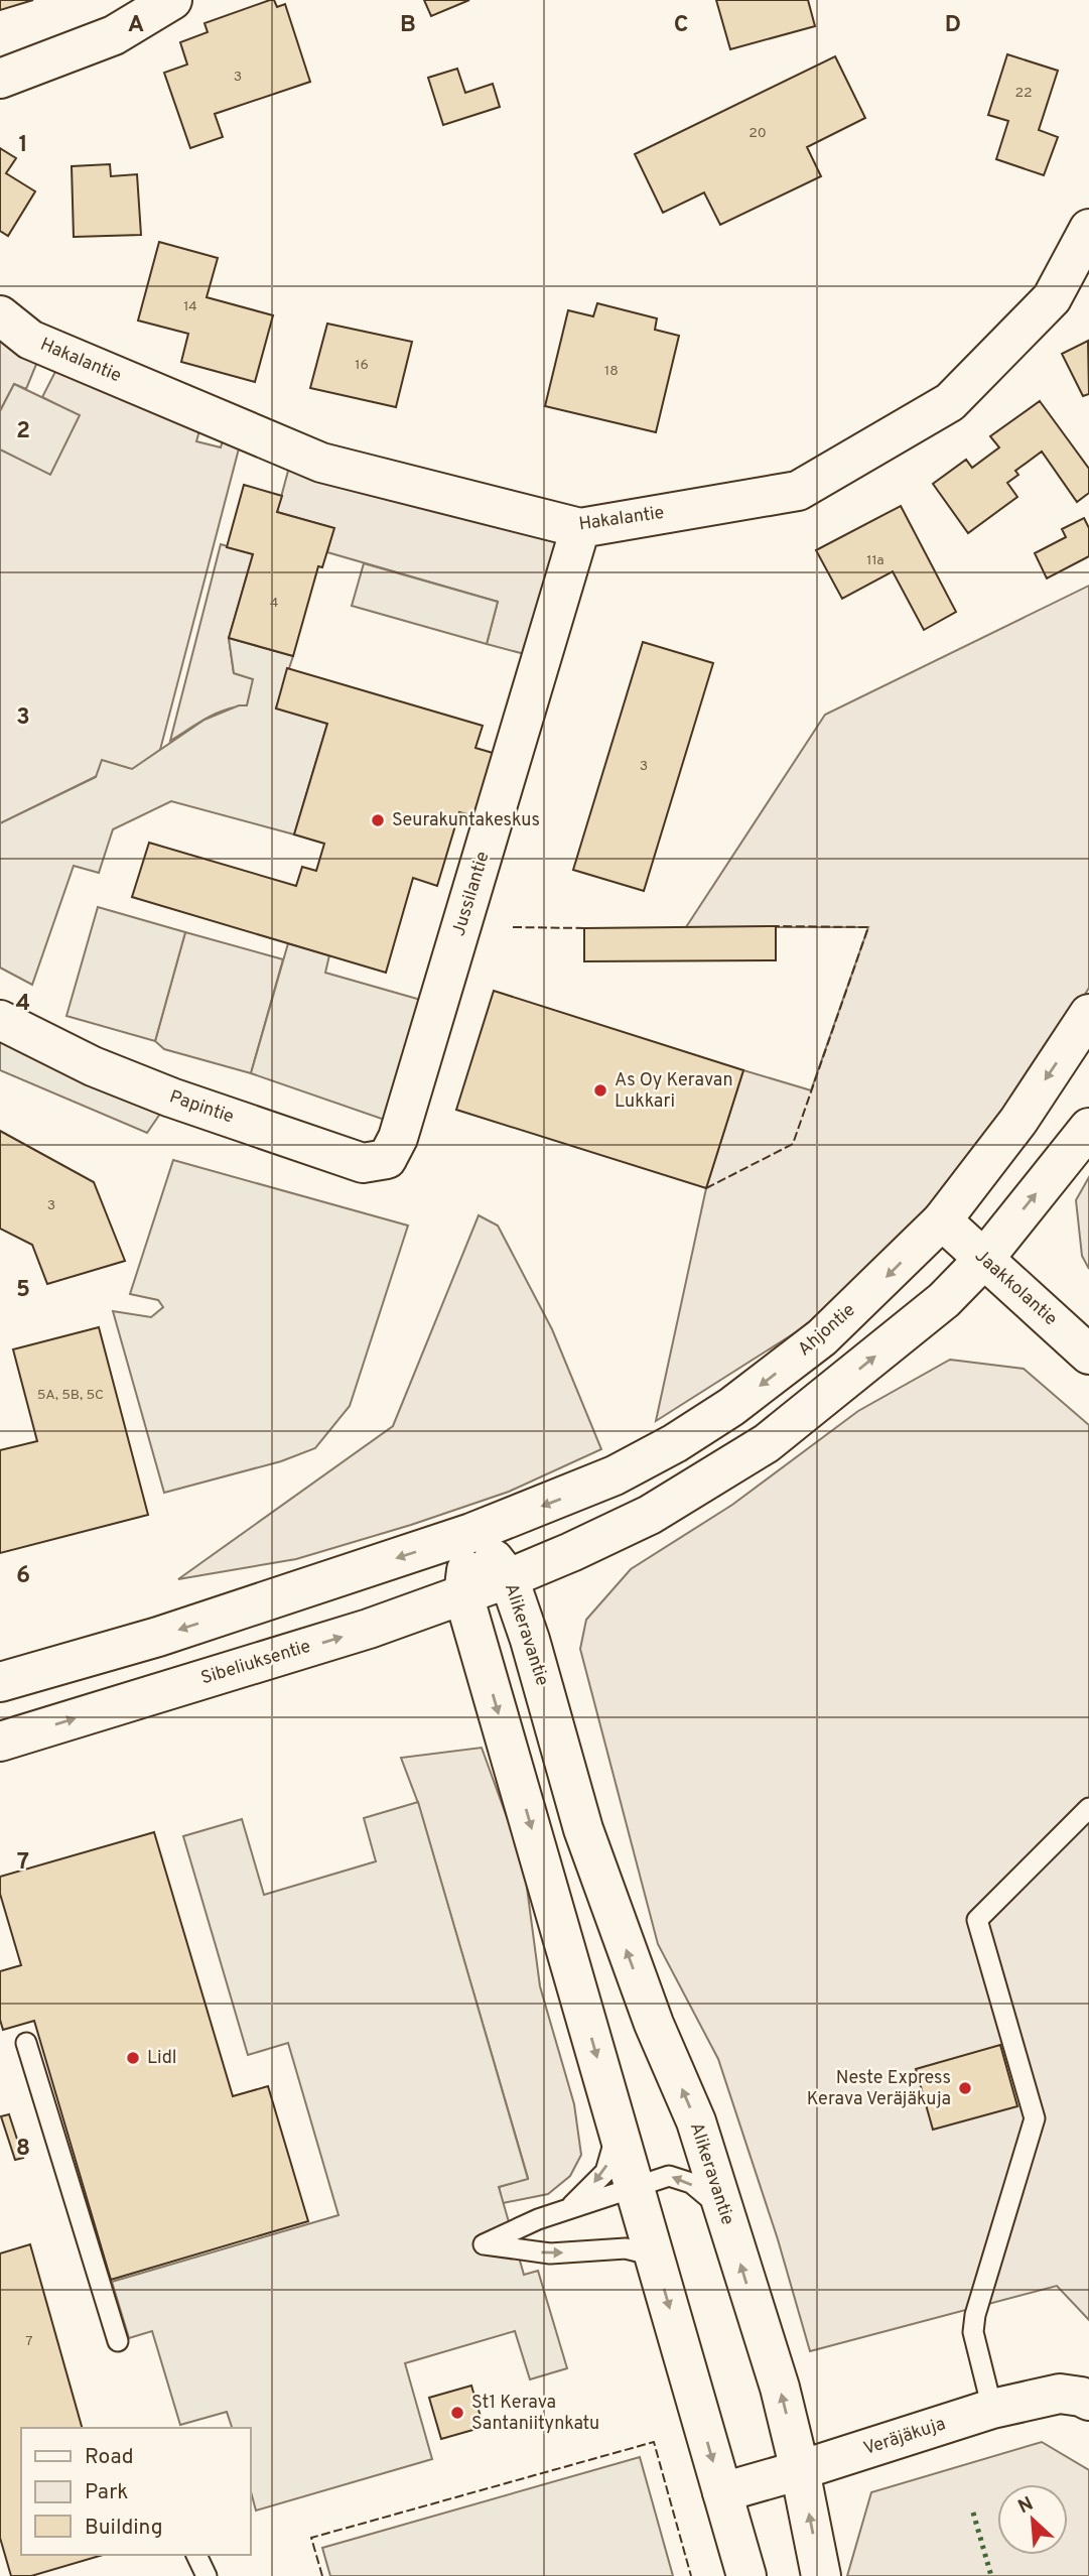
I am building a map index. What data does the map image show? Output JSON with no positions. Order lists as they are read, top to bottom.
{
  "streets": {
    "main road": [
      "Hakalantie",
      "Jussilantie",
      "Papintie",
      "Jaakkolantie",
      "Ahjontie",
      "Alikeravantie",
      "Sibeliuksentie",
      "Veräjäkuja"
    ]
  },
  "crossings": [
    ["Hakalantie", "Jussilantie"],
    ["Jussilantie", "Papintie"],
    ["Jaakkolantie", "Ahjontie"],
    ["Ahjontie", "Alikeravantie"],
    ["Alikeravantie", "Sibeliuksentie"],
    ["Alikeravantie", "Veräjäkuja"]
  ],
  "places": [
    "Seurakuntakeskus",
    "As Oy Keravan Lukkari",
    "Lidl",
    "Neste Express Kerava Veräjäkuja",
    "St1 Kerava Santaniitynkatu"
  ],
  "house_numbers": [
    "3",
    "22",
    "20",
    "14",
    "16",
    "18",
    "11a",
    "4",
    "3",
    "3",
    "5A, 5B, 5C",
    "7"
  ],
  "legend": ["Road", "Park", "Building"],
  "north": "top left",
  "grid": {
    "columns": [
      "A",
      "B",
      "C",
      "D"
    ],
    "rows": [
      "1",
      "2",
      "3",
      "4",
      "5",
      "6",
      "7",
      "8"
    ]
  }
}
